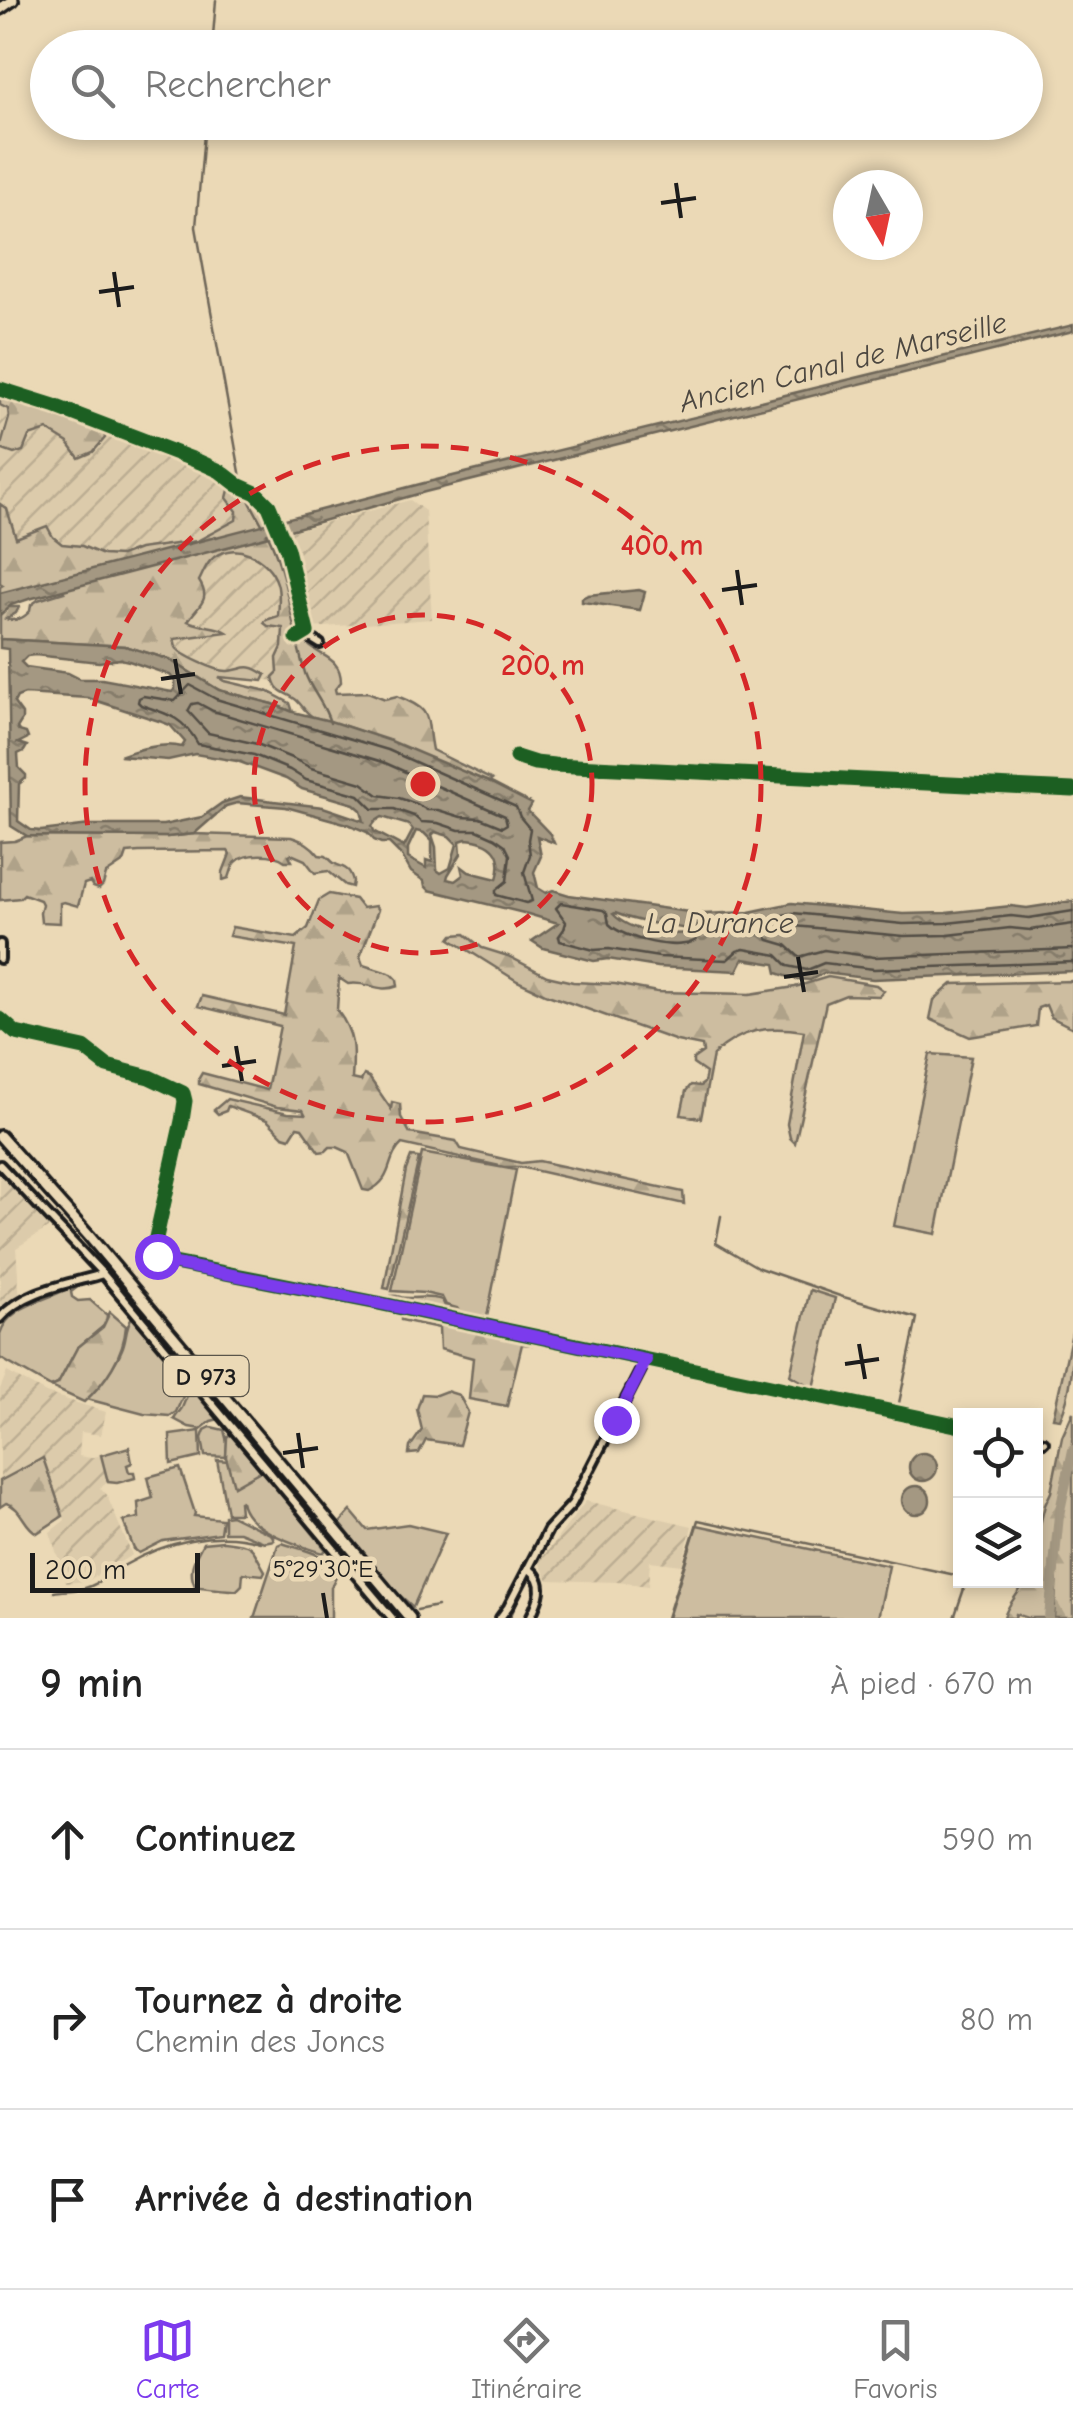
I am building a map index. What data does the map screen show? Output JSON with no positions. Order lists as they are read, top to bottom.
{
  "streets": {
    "main road": ["D 973"]
  },
  "water": ["Ancien Canal de Marseille", "La Durance"],
  "scale_bar": "200 m",
  "north": "bottom",
  "page": {
    "search": "Rechercher",
    "scale": "200 m",
    "heading": ["9 min", "À pied · 670 m"],
    "list": [
      ["Continuez", "590 m"],
      ["Tournez à droite", "Chemin des Joncs", "80 m"],
      "Arrivée à destination"
    ],
    "nav": ["Carte", "Itinéraire", "Favoris"]
  },
  "coordinates": ["5°29'30\"E"],
  "rings": ["400 m", "200 m"]
}
